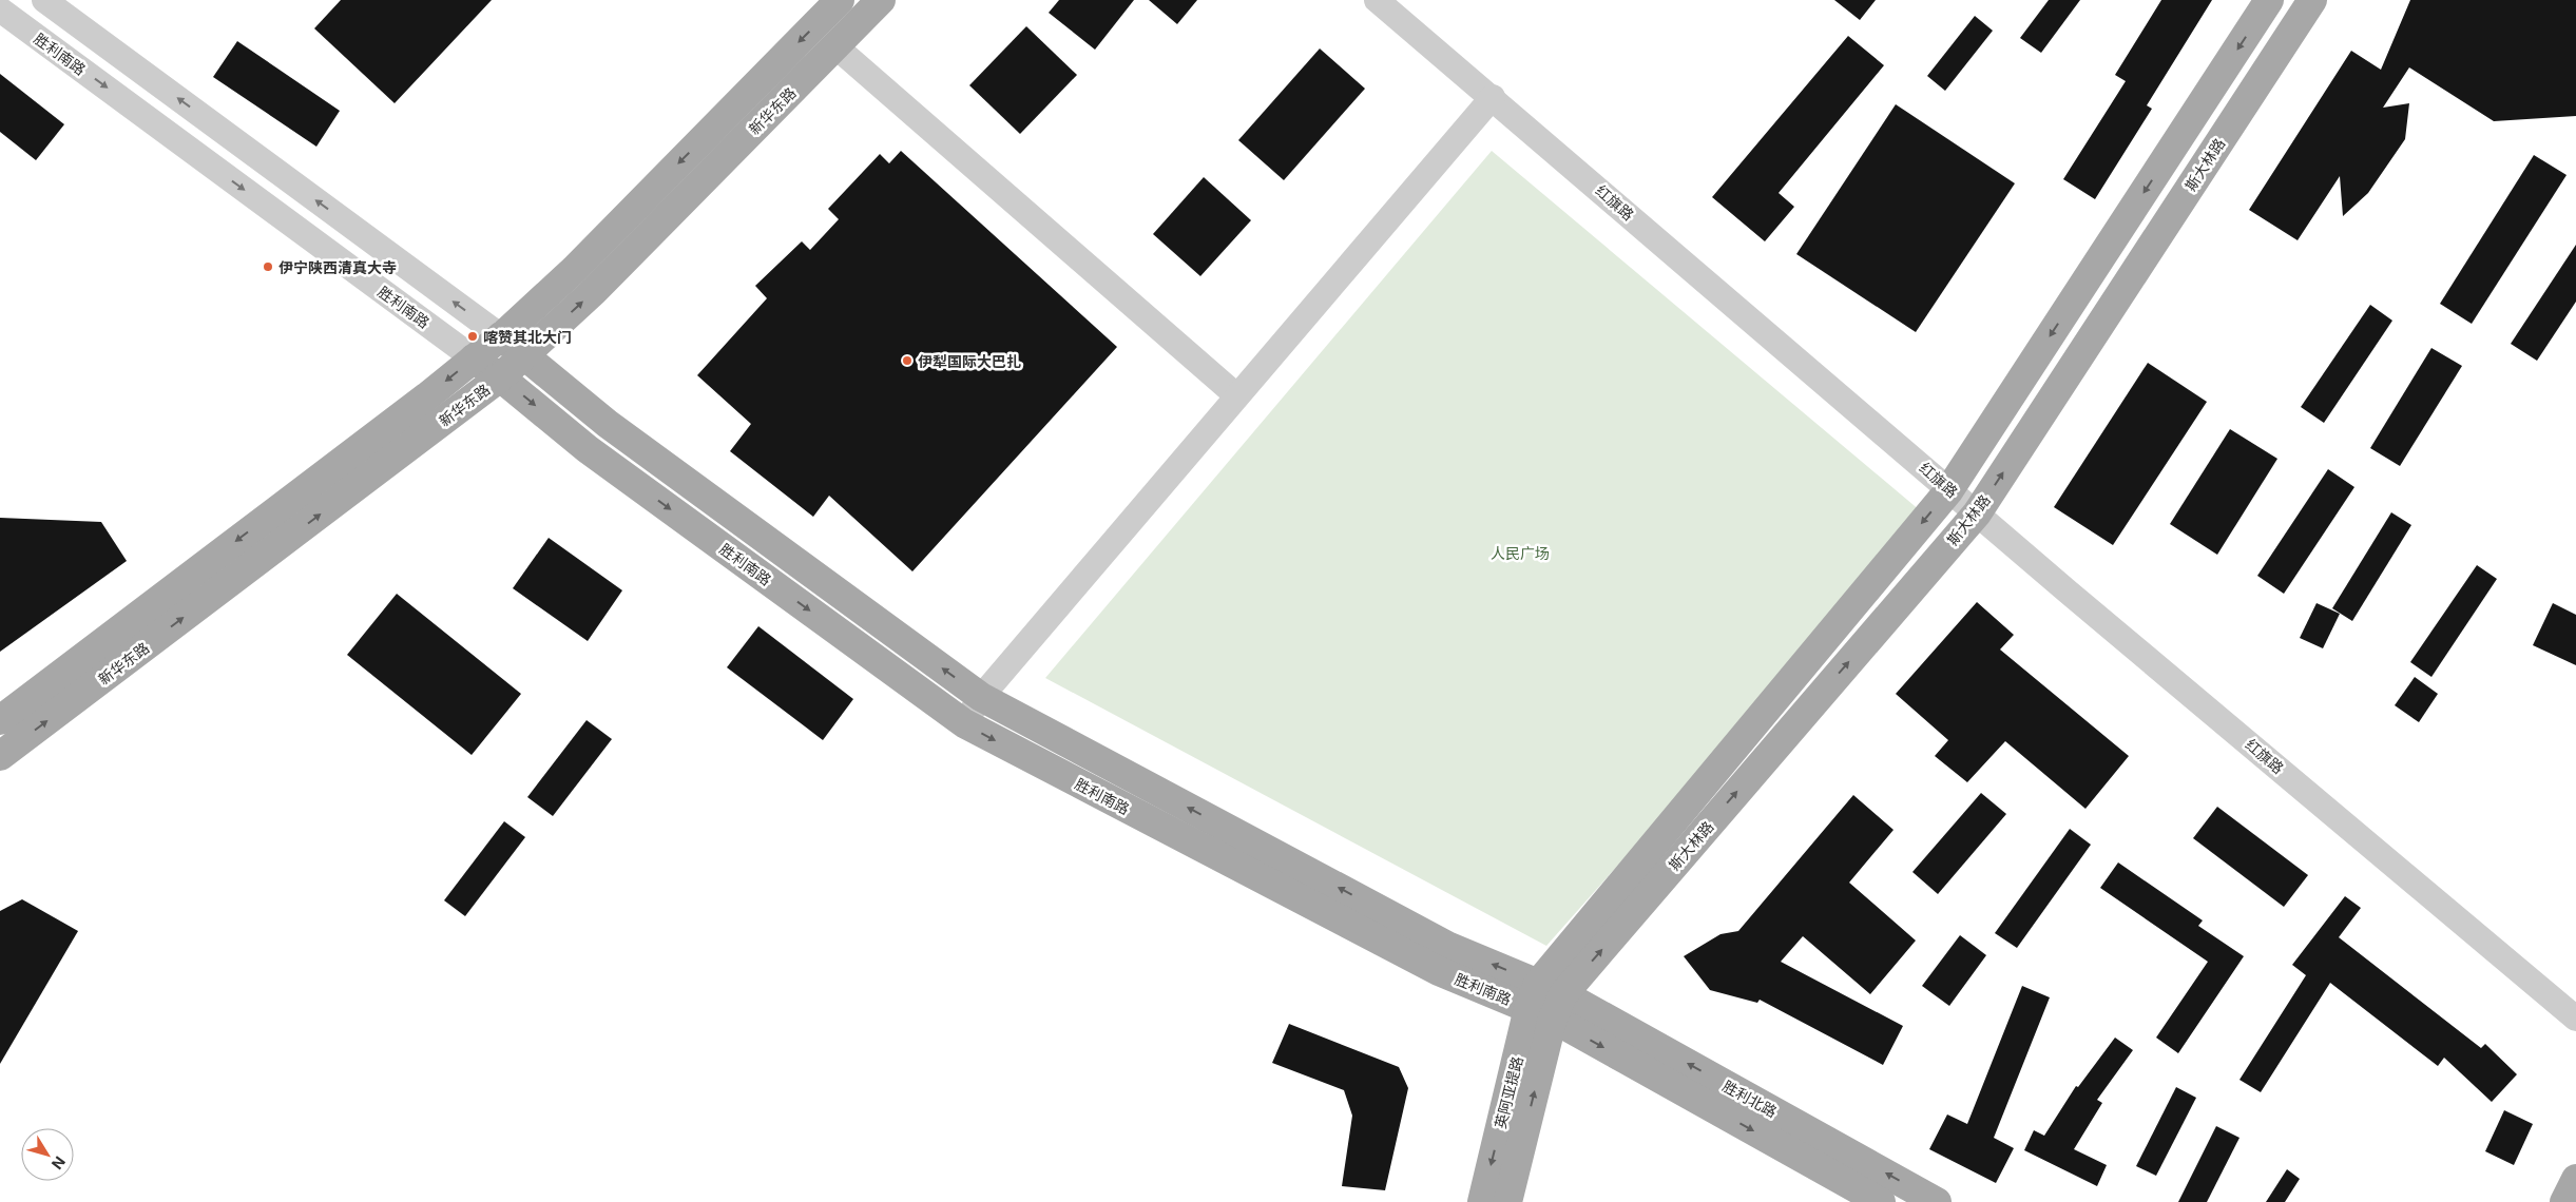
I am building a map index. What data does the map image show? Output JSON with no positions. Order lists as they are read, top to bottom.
{
  "streets": {
    "main road": [
      "胜利南路",
      "新华东路",
      "斯大林路",
      "英阿亚提路",
      "胜利北路"
    ],
    "street": ["红旗路"]
  },
  "crossings": [
    ["胜利南路", "新华东路"],
    ["胜利南路", "斯大林路"],
    ["胜利南路", "英阿亚提路"],
    ["胜利南路", "胜利北路"],
    ["斯大林路", "红旗路"],
    ["斯大林路", "英阿亚提路"],
    ["斯大林路", "胜利北路"],
    ["英阿亚提路", "胜利北路"]
  ],
  "parks": ["人民广场"],
  "places": ["伊宁陕西清真大寺", "喀赞其北大门", "伊犁国际大巴扎"],
  "north": "bottom right"
}
